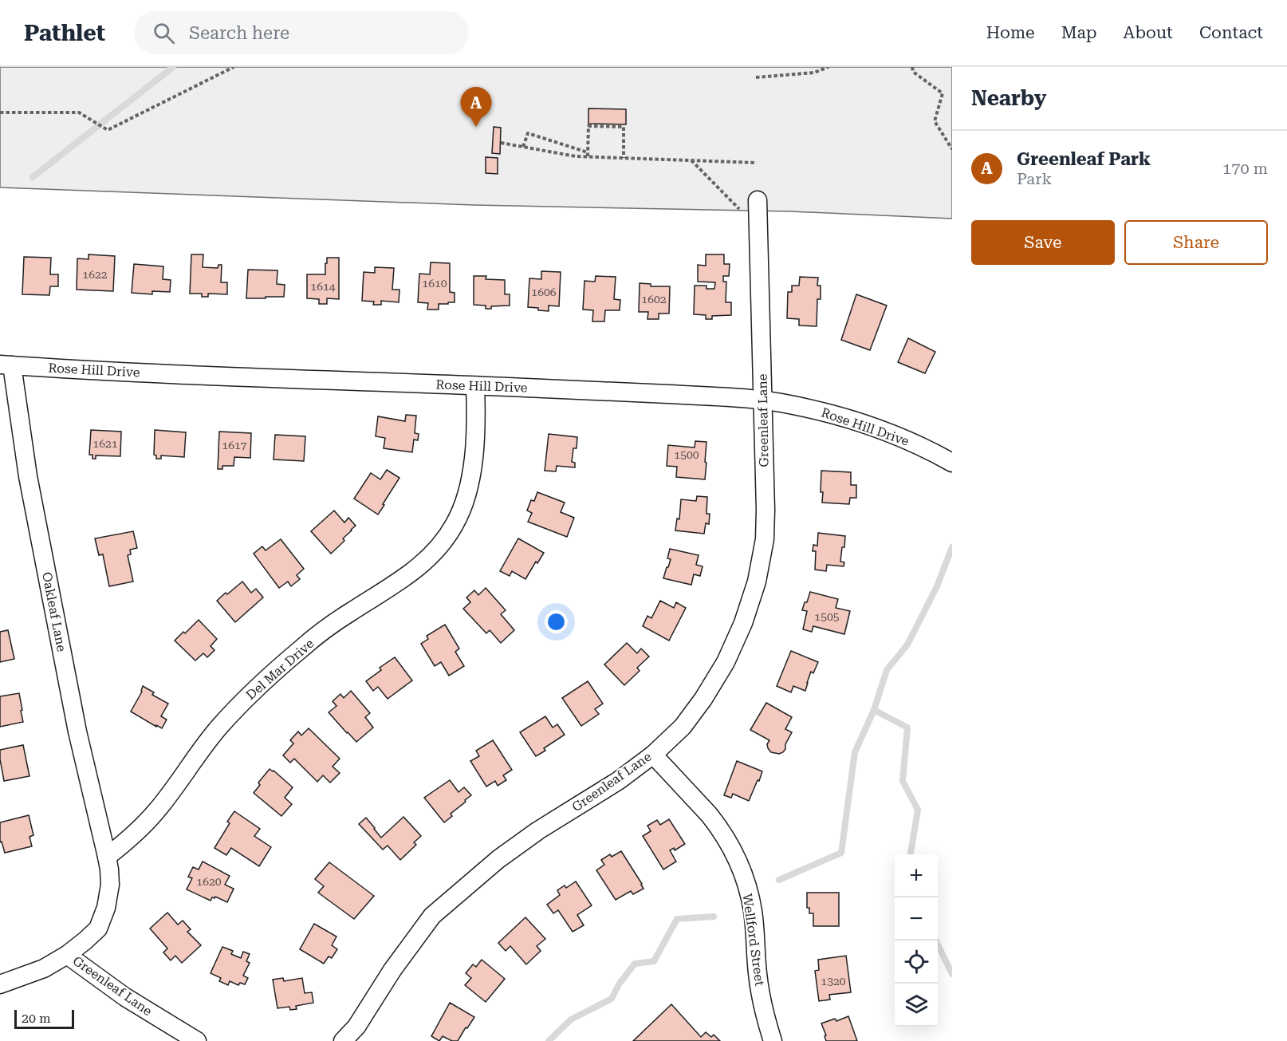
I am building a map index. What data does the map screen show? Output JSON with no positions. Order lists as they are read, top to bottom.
{
  "streets": {
    "street": [
      "Rose Hill Drive",
      "Greenleaf Lane",
      "Oakleaf Lane",
      "Del Mar Drive",
      "Wellford Street"
    ]
  },
  "crossings": [
    ["Rose Hill Drive", "Greenleaf Lane"],
    ["Rose Hill Drive", "Oakleaf Lane"],
    ["Rose Hill Drive", "Del Mar Drive"],
    ["Greenleaf Lane", "Wellford Street"],
    ["Oakleaf Lane", "Del Mar Drive"]
  ],
  "house_numbers": [
    "1622",
    "1610",
    "1614",
    "1606",
    "1602",
    "1621",
    "1617",
    "1500",
    "1505",
    "1620",
    "1320"
  ],
  "scale_bar": "20 m",
  "page": {
    "header": "Pathlet",
    "search": "Search here",
    "nav": [
      "Home",
      "Map",
      "About",
      "Contact"
    ],
    "heading": "Nearby",
    "pins": "A",
    "list": [
      {
        "mark": "A",
        "name": "Greenleaf Park",
        "note": "Park",
        "value": "170 m"
      }
    ],
    "buttons": ["Save", "Share"],
    "map_buttons": ["+", "−"],
    "scale": "20 m"
  }
}
